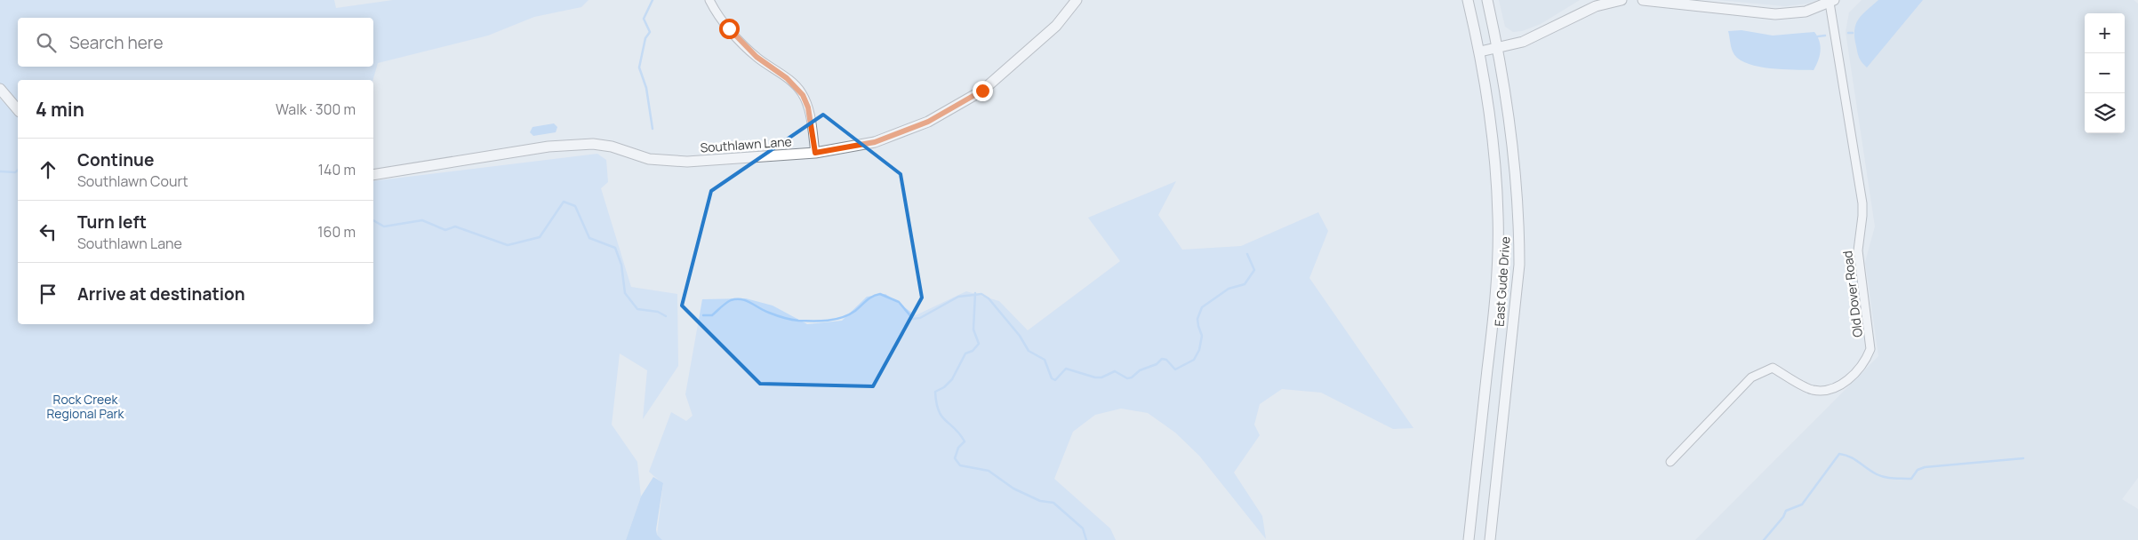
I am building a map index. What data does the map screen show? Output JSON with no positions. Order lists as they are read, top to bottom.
{
  "streets": {
    "street": ["Southlawn Lane", "East Gude Drive", "Old Dover Road"]
  },
  "parks": ["Rock Creek Regional Park"],
  "page": {
    "map_buttons": ["+", "−"],
    "search": "Search here",
    "heading": ["4 min", "Walk · 300 m"],
    "list": [
      ["Continue", "Southlawn Court", "140 m"],
      ["Turn left", "Southlawn Lane", "160 m"],
      "Arrive at destination"
    ]
  }
}
